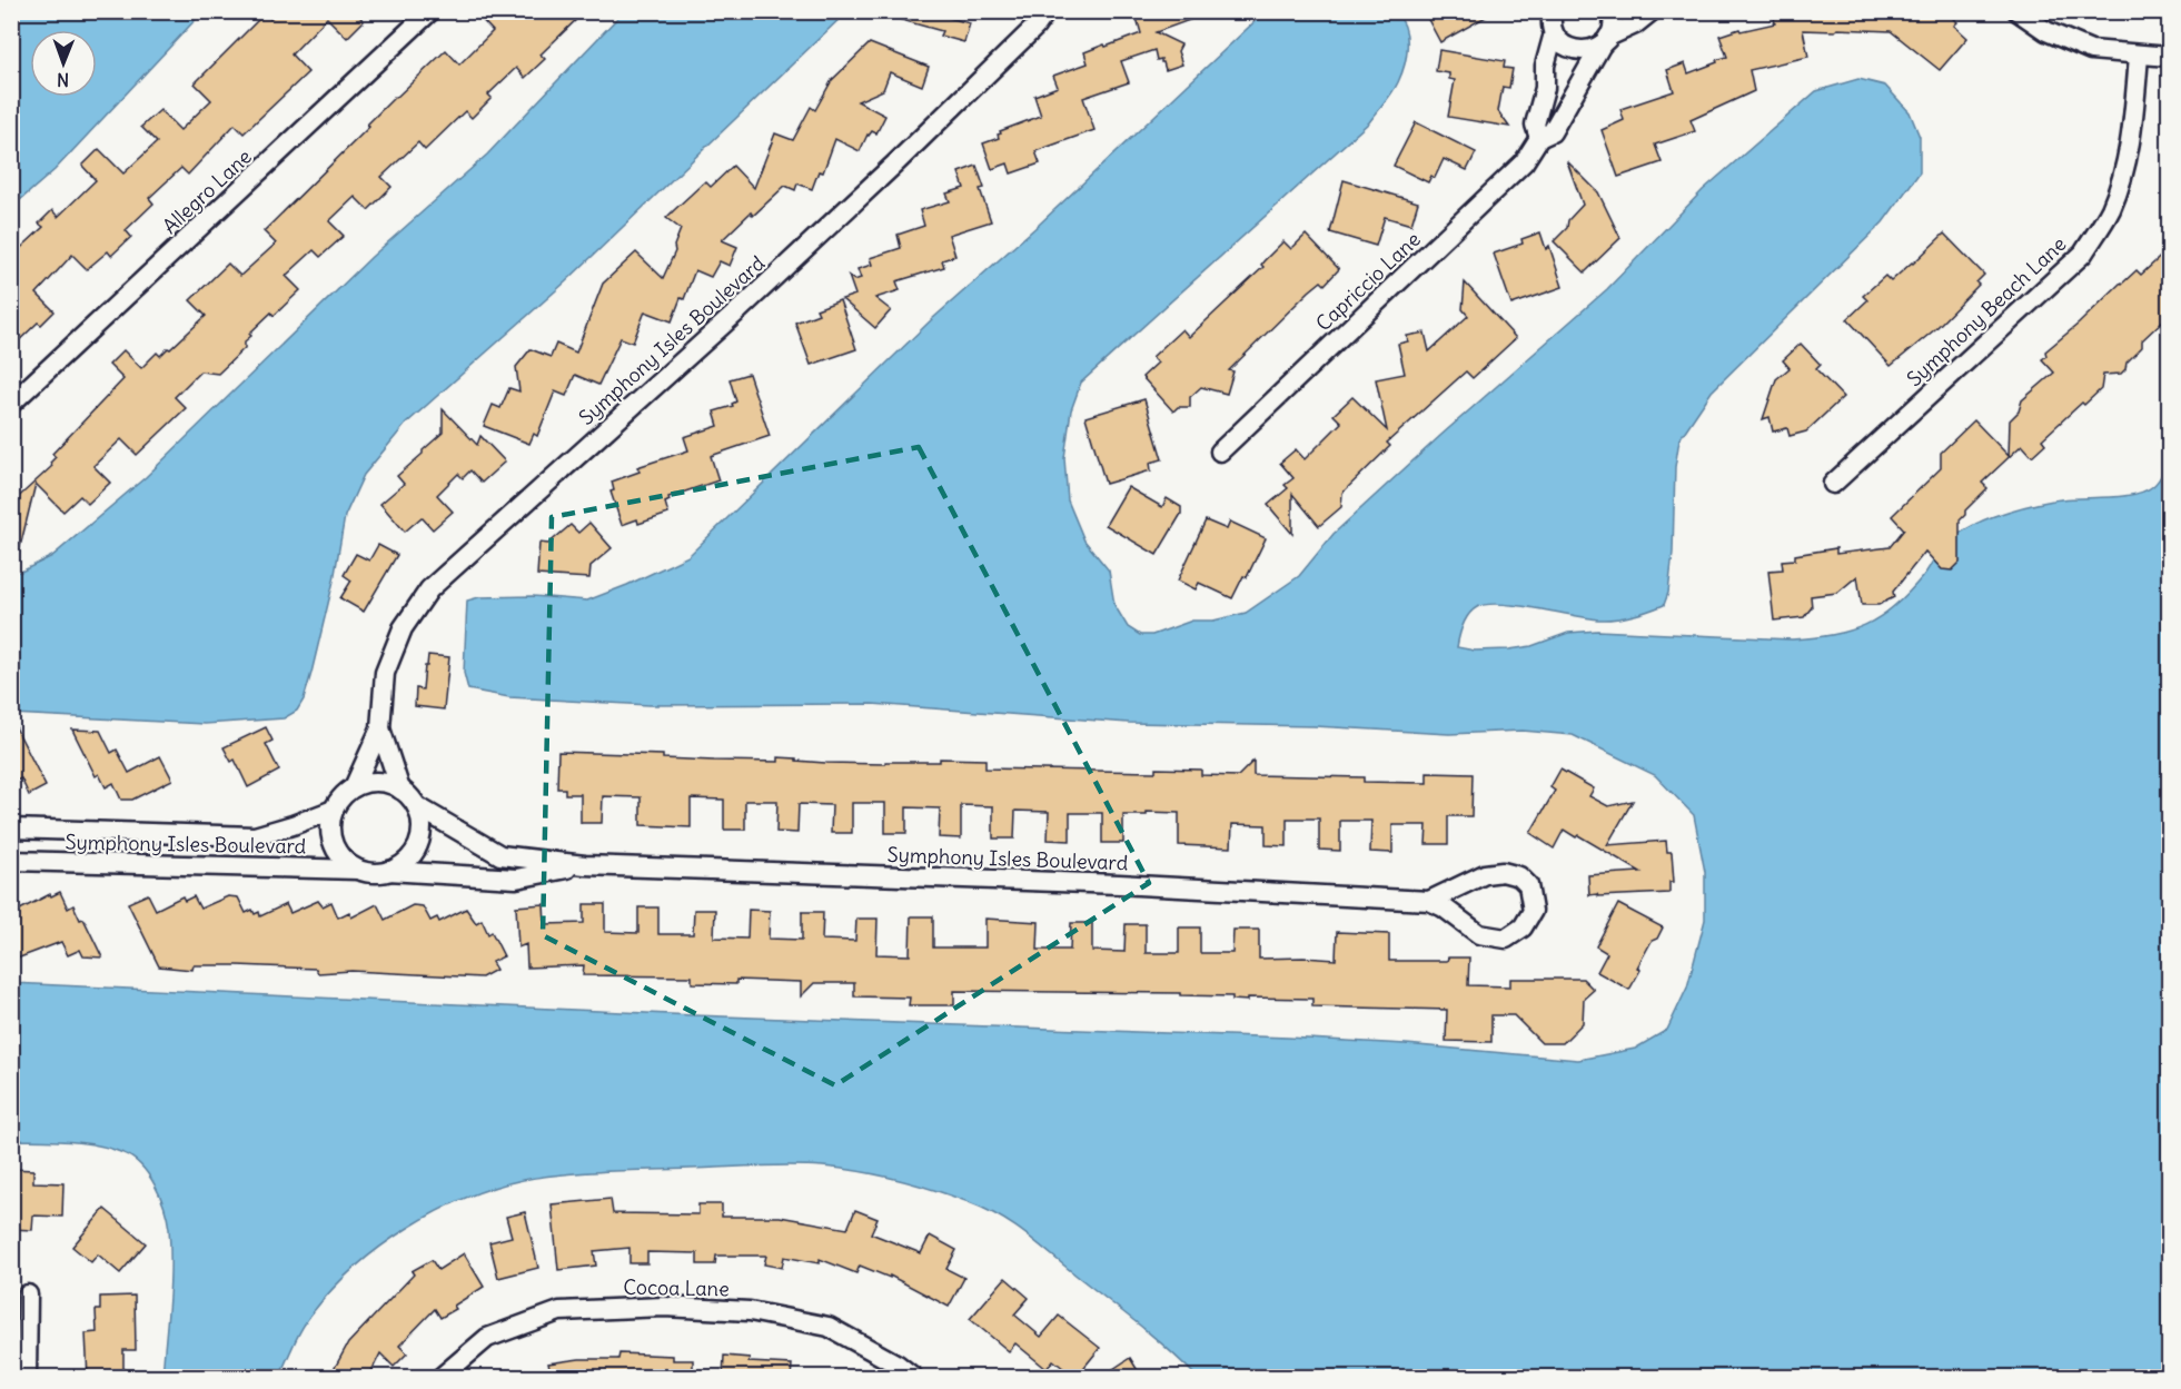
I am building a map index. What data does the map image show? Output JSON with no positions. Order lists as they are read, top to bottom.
{
  "streets": {
    "street": [
      "Allegro Lane",
      "Capriccio Lane",
      "Symphony Beach Lane",
      "Symphony Isles Boulevard",
      "Cocoa Lane"
    ]
  },
  "north": "bottom"
}
